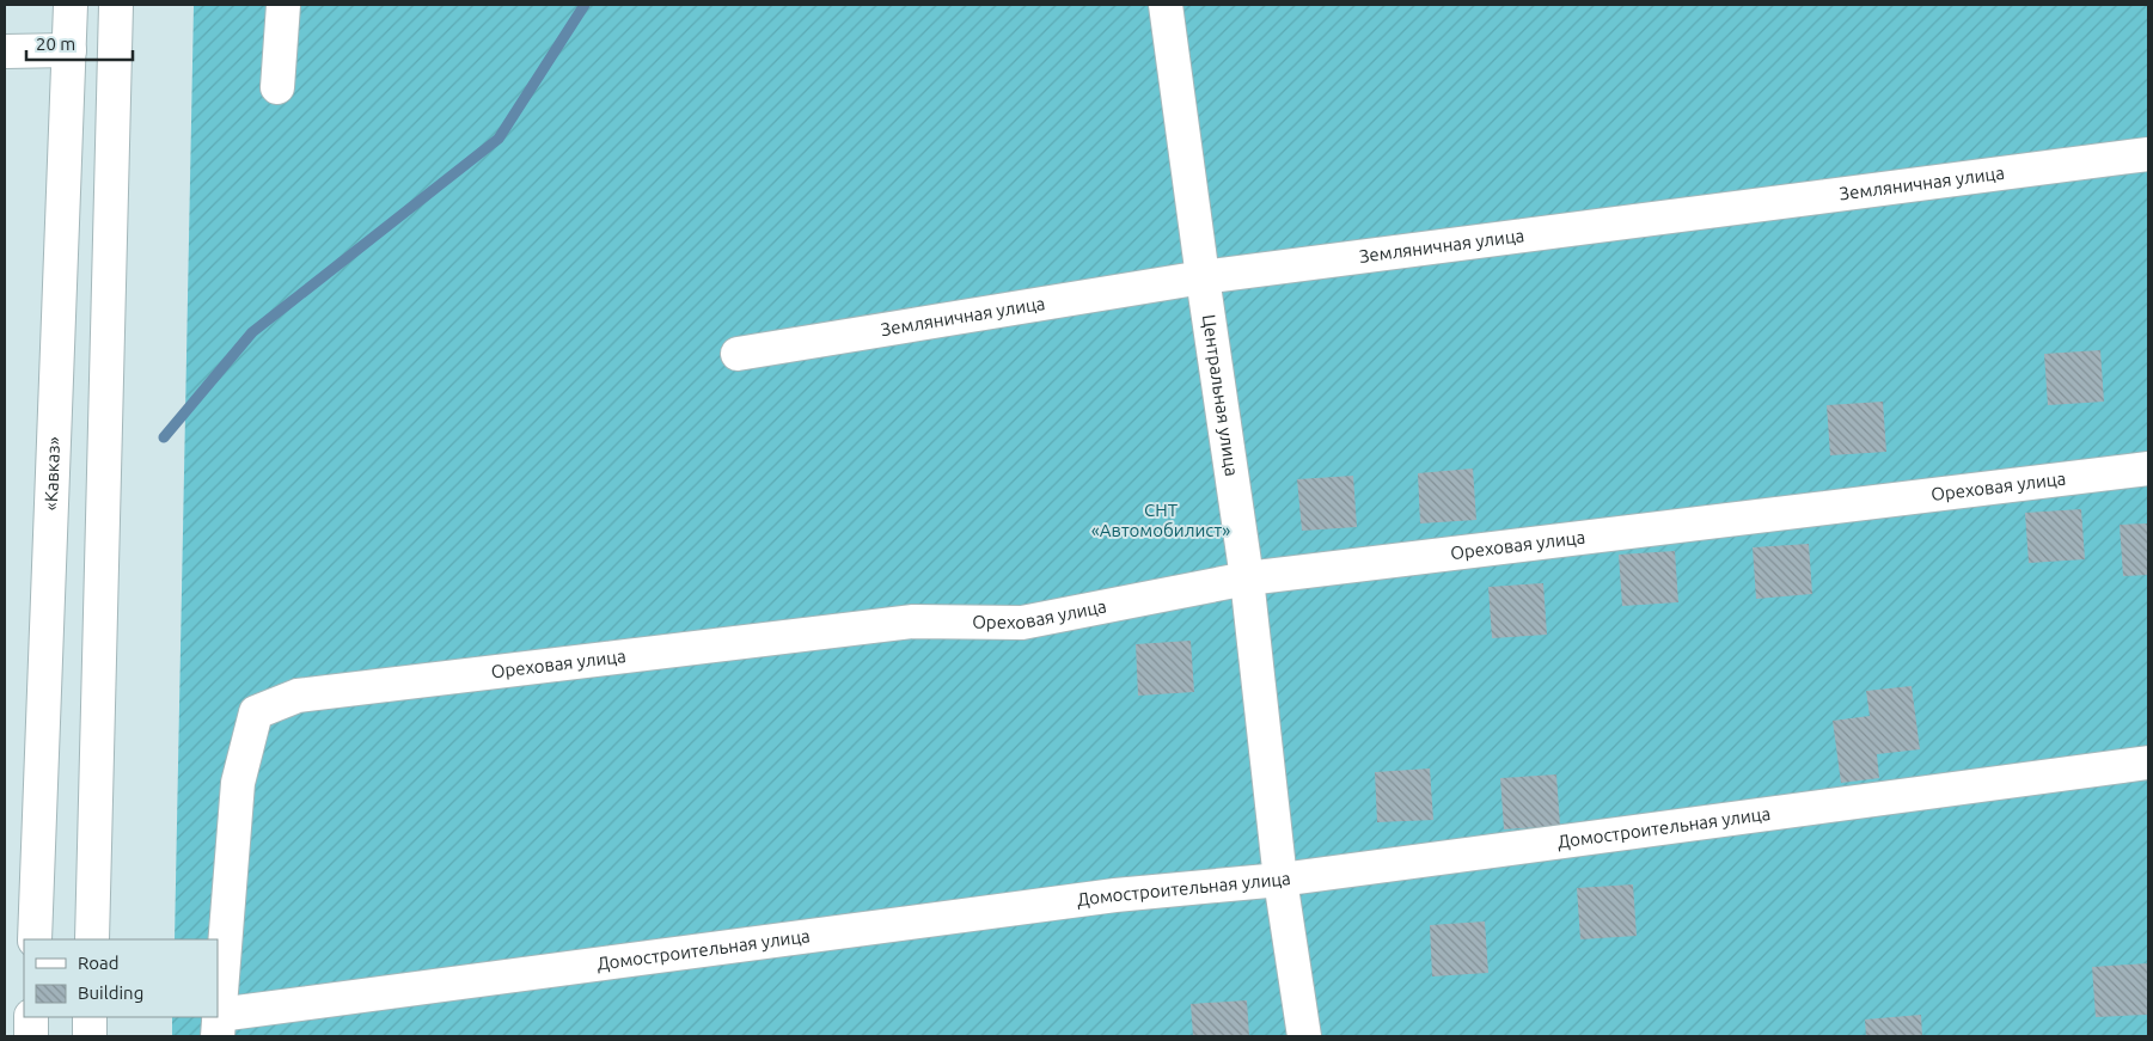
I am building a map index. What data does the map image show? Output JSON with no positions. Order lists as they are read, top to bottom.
{
  "streets": {
    "main road": [
      "Земляничная улица",
      "Центральная улица",
      "«Кавказ»",
      "Ореховая улица",
      "Домостроительная улица"
    ]
  },
  "crossings": [
    ["Земляничная улица", "Центральная улица"],
    ["Центральная улица", "Ореховая улица"],
    ["Центральная улица", "Домостроительная улица"],
    ["Ореховая улица", "Домостроительная улица"]
  ],
  "parks": ["СНТ «Автомобилист»"],
  "legend": ["Road", "Building"],
  "scale_bar": "20 m"
}
